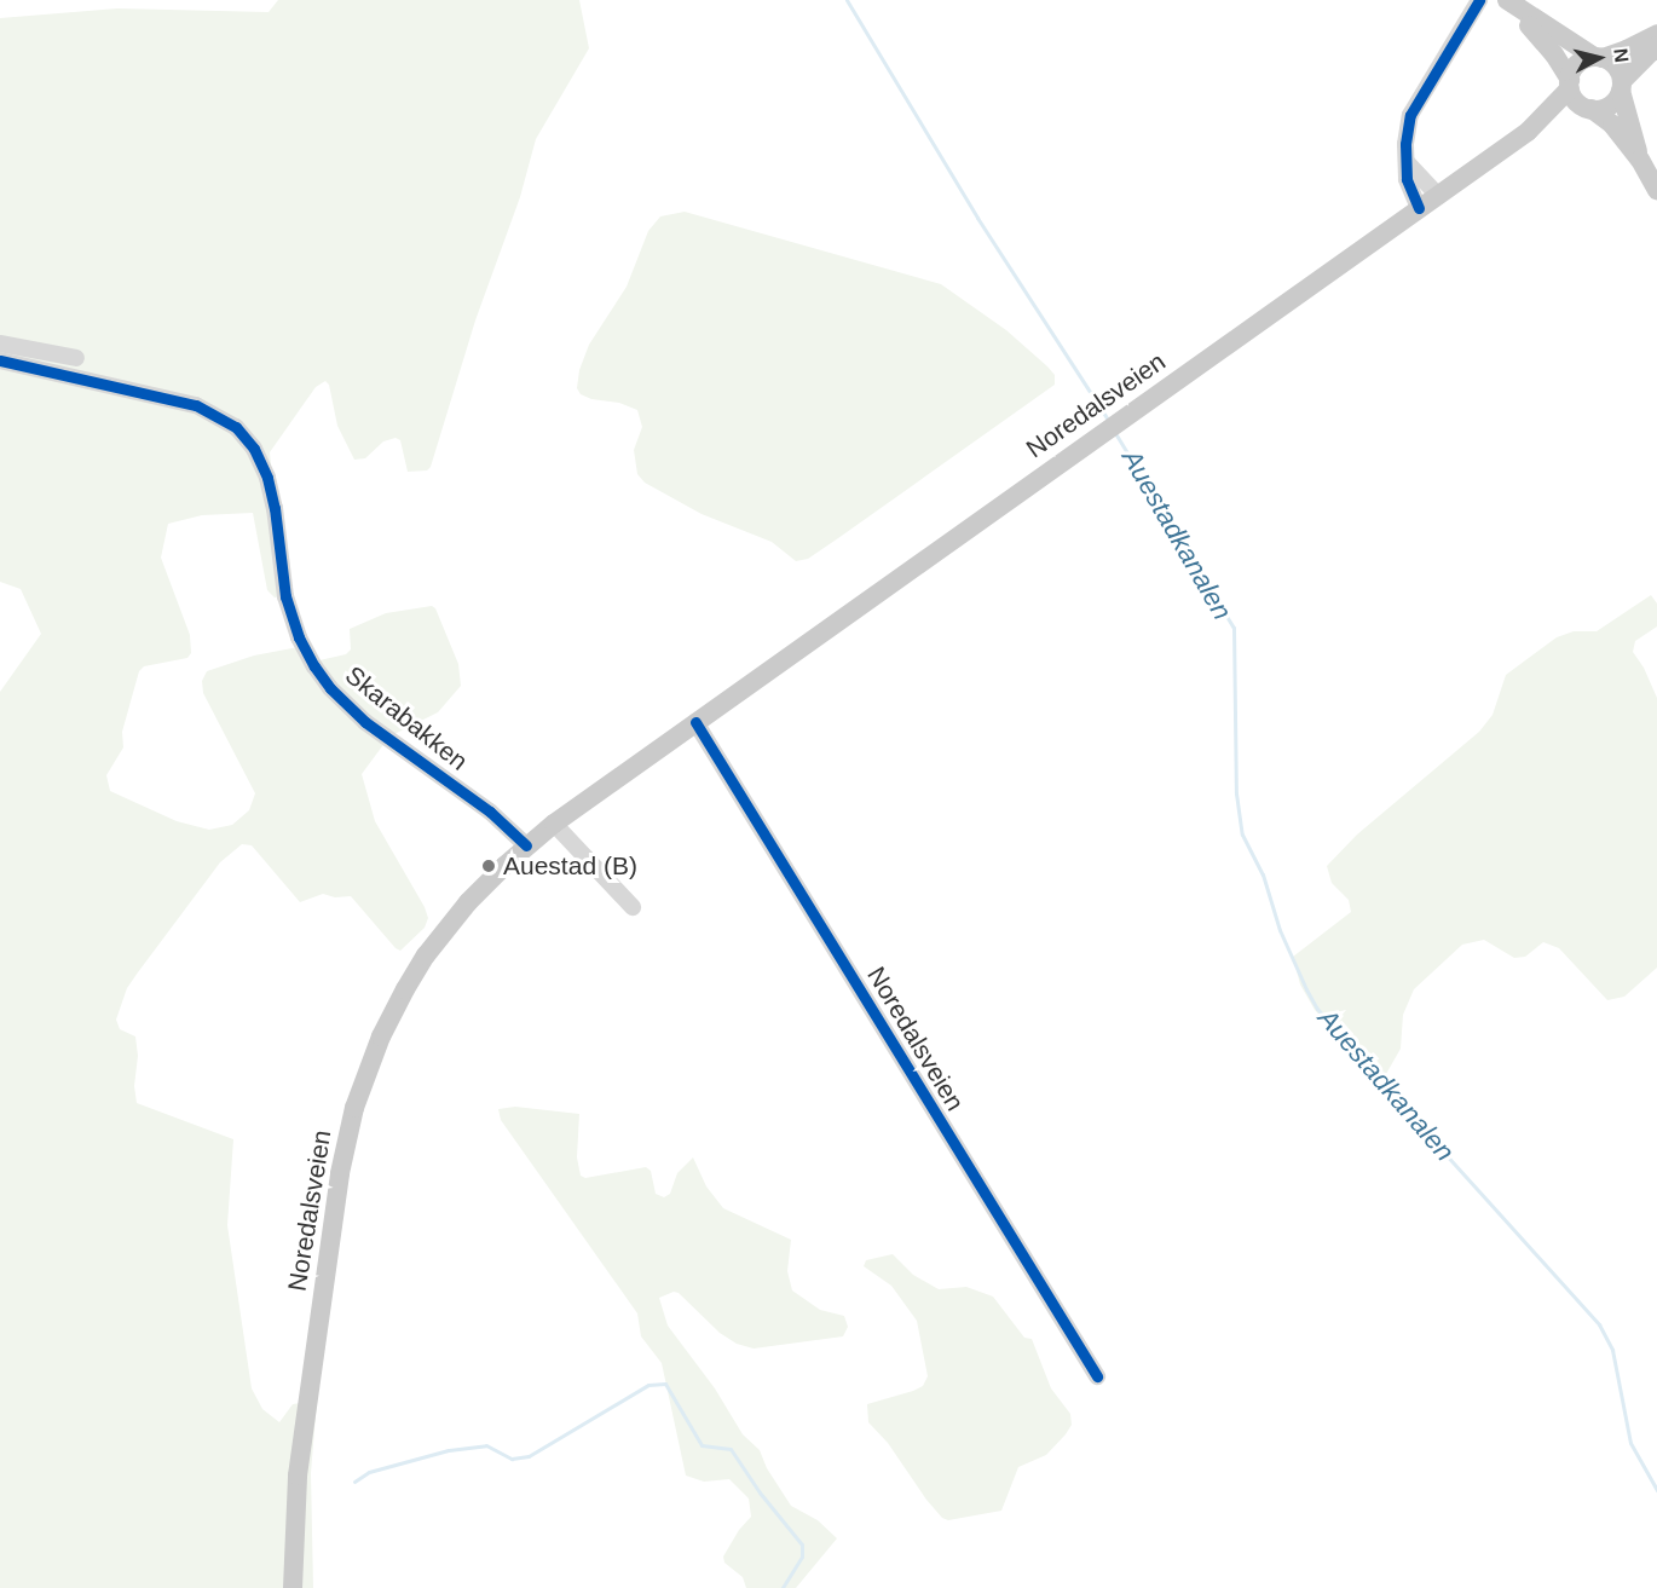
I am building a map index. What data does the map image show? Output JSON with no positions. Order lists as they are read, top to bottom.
{
  "streets": {
    "main road": ["Noredalsveien"],
    "street": ["Skarabakken"]
  },
  "crossings": [
    ["Noredalsveien", "Skarabakken"]
  ],
  "water": ["Auestadkanalen"],
  "places": ["Auestad (B)"],
  "north": "right"
}
